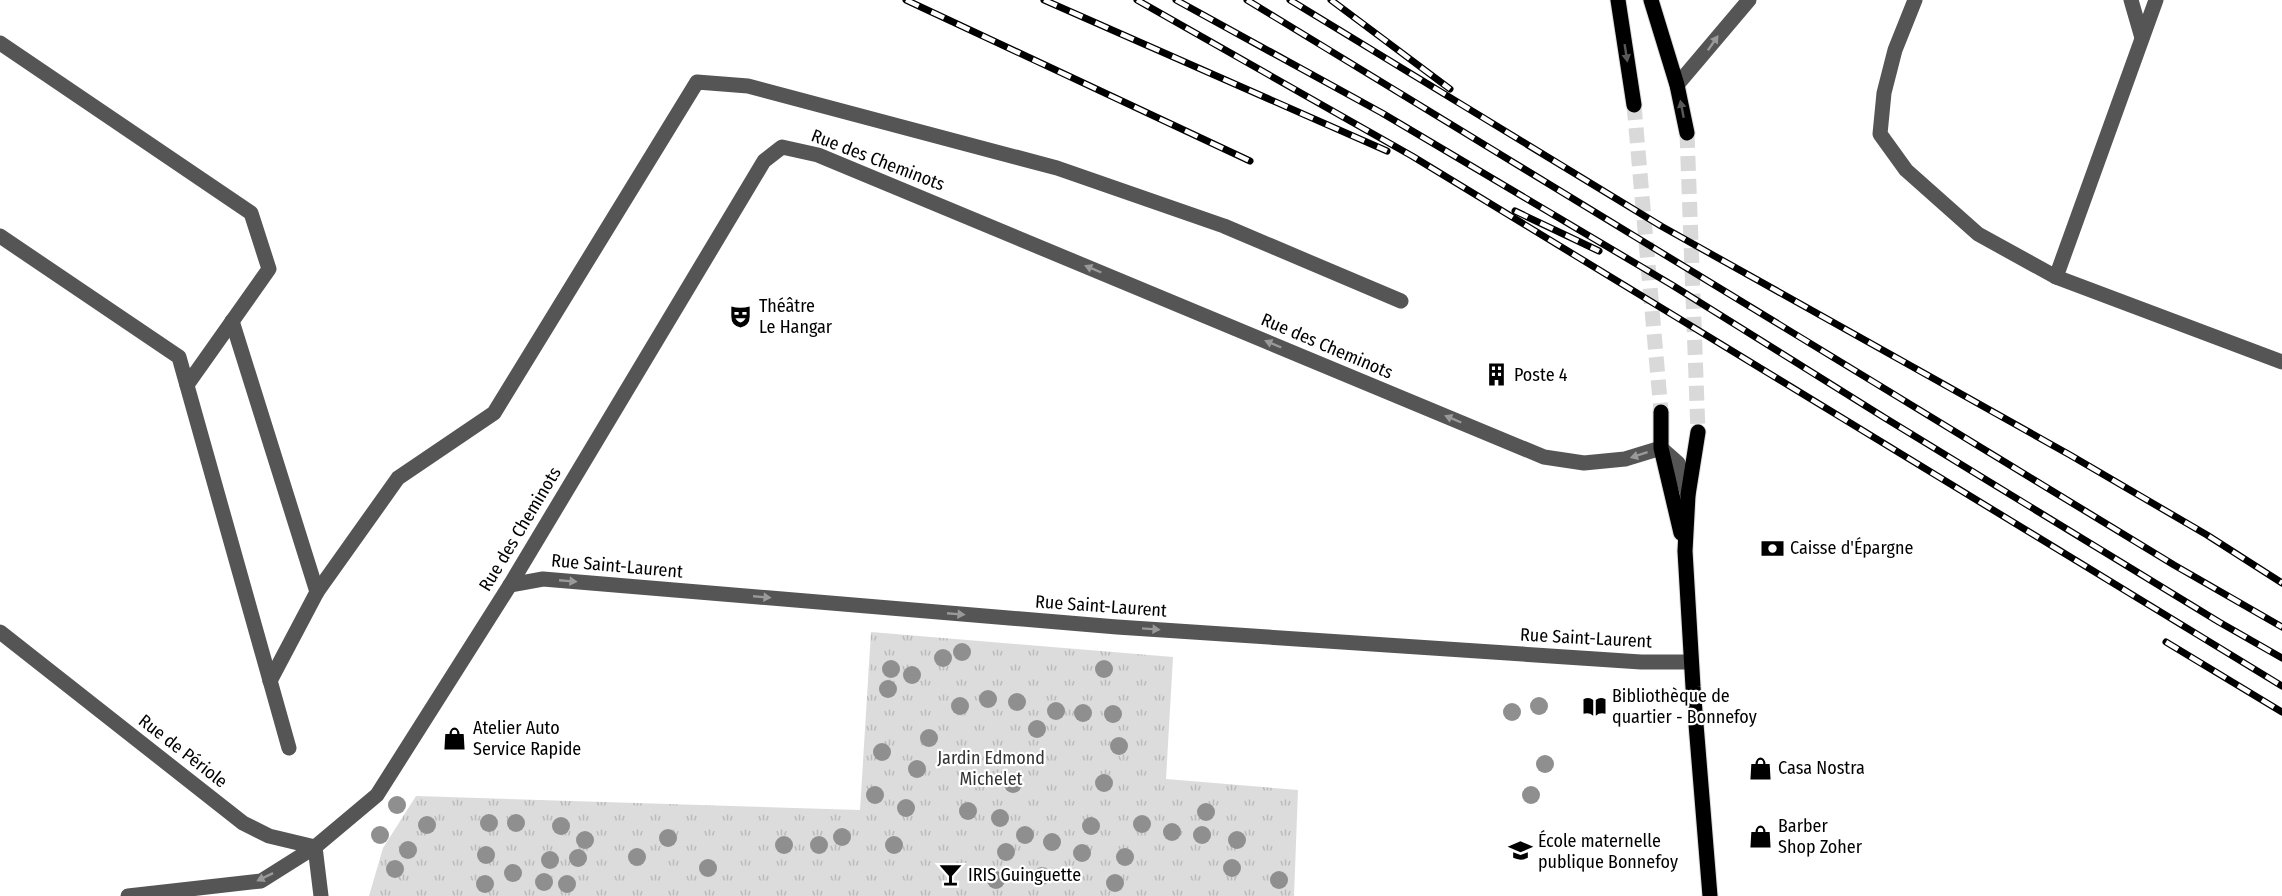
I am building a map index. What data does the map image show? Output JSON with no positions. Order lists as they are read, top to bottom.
{
  "streets": {
    "street": ["Rue des Cheminots", "Rue Saint-Laurent", "Rue de Périole"]
  },
  "crossings": [
    ["Rue des Cheminots", "Rue Saint-Laurent"],
    ["Rue des Cheminots", "Rue de Périole"]
  ],
  "one_way": ["Rue des Cheminots", "Rue Saint-Laurent"],
  "parks": ["Jardin Edmond Michelet"],
  "places": {
    "theatre": ["Théâtre Le Hangar"],
    "building": ["Poste 4"],
    "bank": ["Caisse d'Épargne"],
    "library": ["Bibliothèque de quartier - Bonnefoy"],
    "shop": ["Atelier Auto Service Rapide", "Casa Nostra", "Barber Shop Zoher"],
    "school or university": ["École maternelle publique Bonnefoy"],
    "bar": ["IRIS Guinguette"]
  }
}
